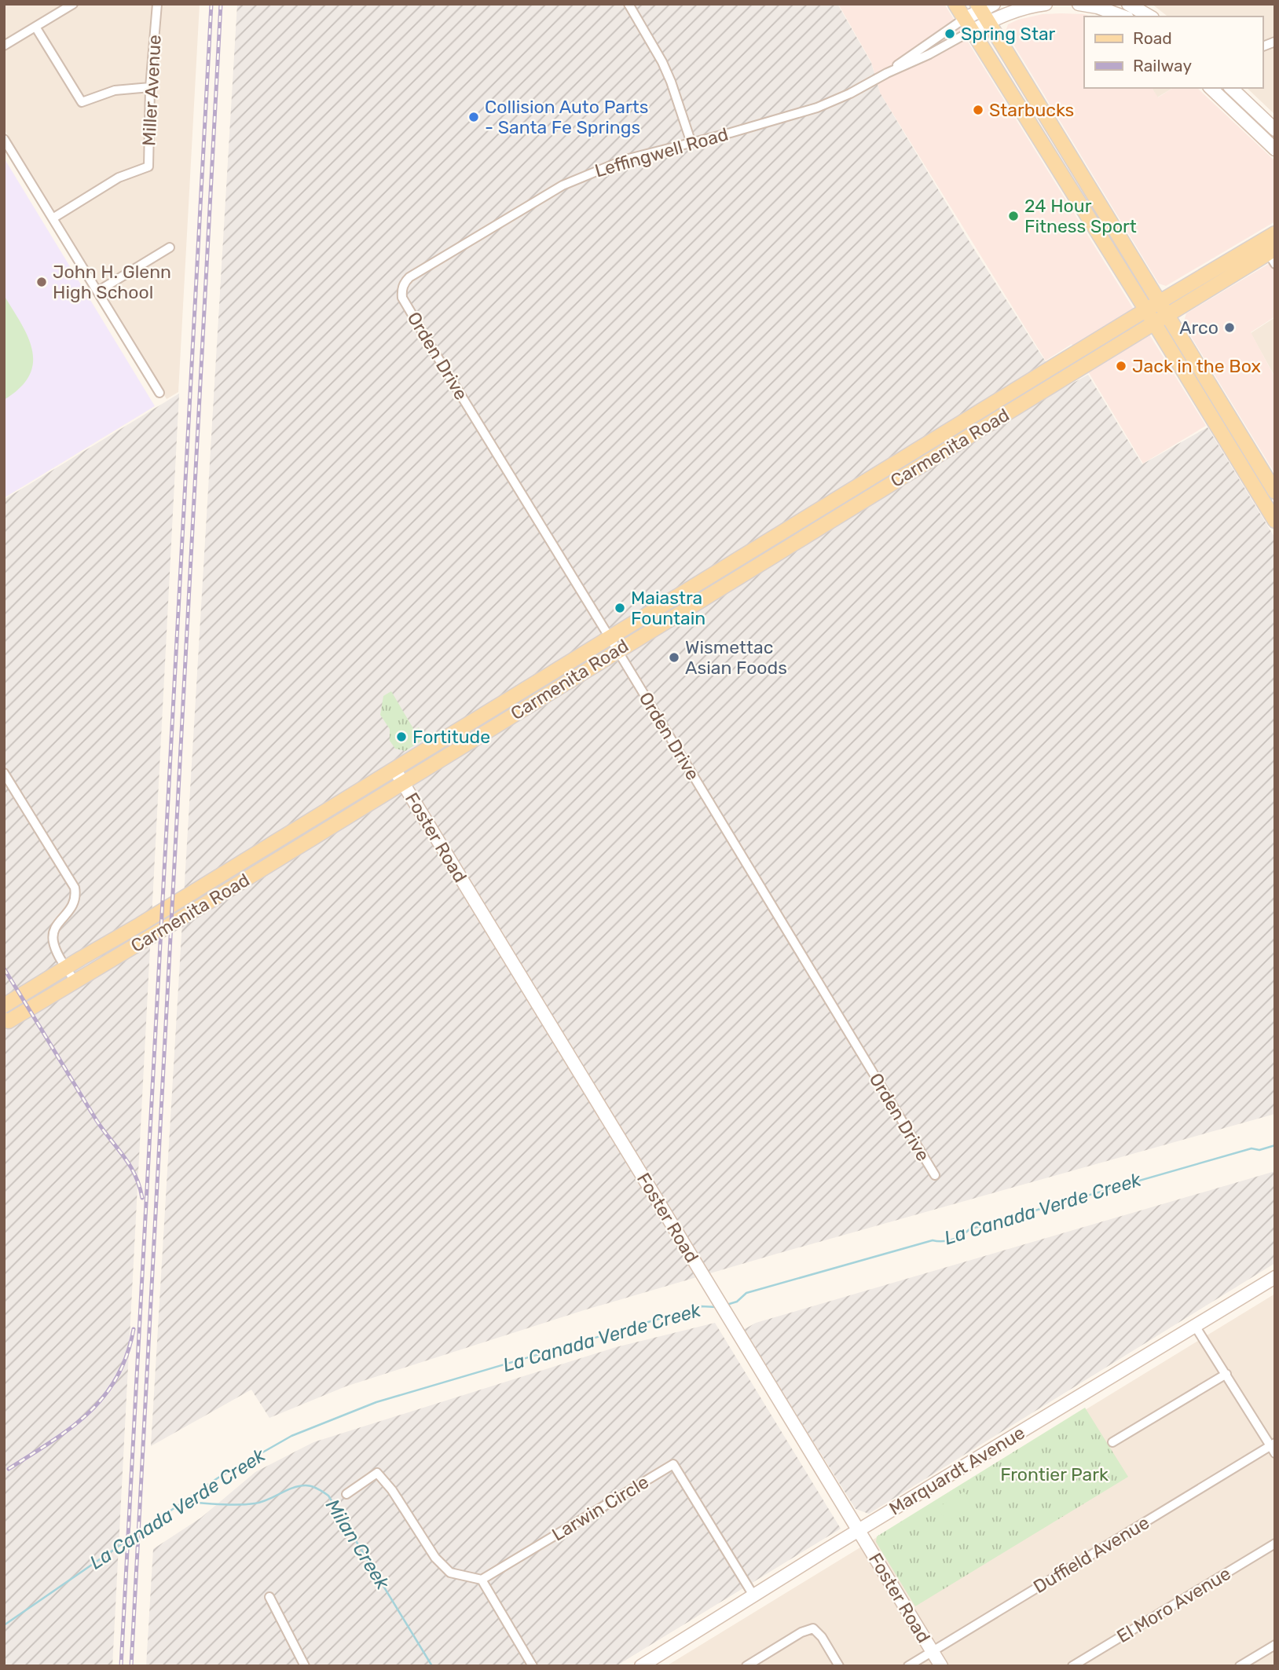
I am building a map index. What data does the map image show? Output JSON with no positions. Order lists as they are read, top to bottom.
{
  "streets": {
    "main road": ["Carmenita Road"],
    "street": [
      "Miller Avenue",
      "Leffingwell Road",
      "Orden Drive",
      "Foster Road",
      "Marquardt Avenue",
      "Larwin Circle",
      "Duffield Avenue",
      "El Moro Avenue"
    ]
  },
  "crossings": [
    ["Leffingwell Road", "Orden Drive"],
    ["Orden Drive", "Carmenita Road"],
    ["Carmenita Road", "Foster Road"],
    ["Foster Road", "Marquardt Avenue"],
    ["Foster Road", "Duffield Avenue"],
    ["Marquardt Avenue", "Larwin Circle"]
  ],
  "water": ["La Canada Verde Creek", "Milan Creek"],
  "parks": ["Frontier Park"],
  "places": [
    "Spring Star",
    "Starbucks",
    "Collision Auto Parts - Santa Fe Springs",
    "24 Hour Fitness Sport",
    "John H. Glenn High School",
    "Arco",
    "Jack in the Box",
    "Maiastra Fountain",
    "Wismettac Asian Foods",
    "Fortitude"
  ],
  "legend": ["Road", "Railway"]
}
